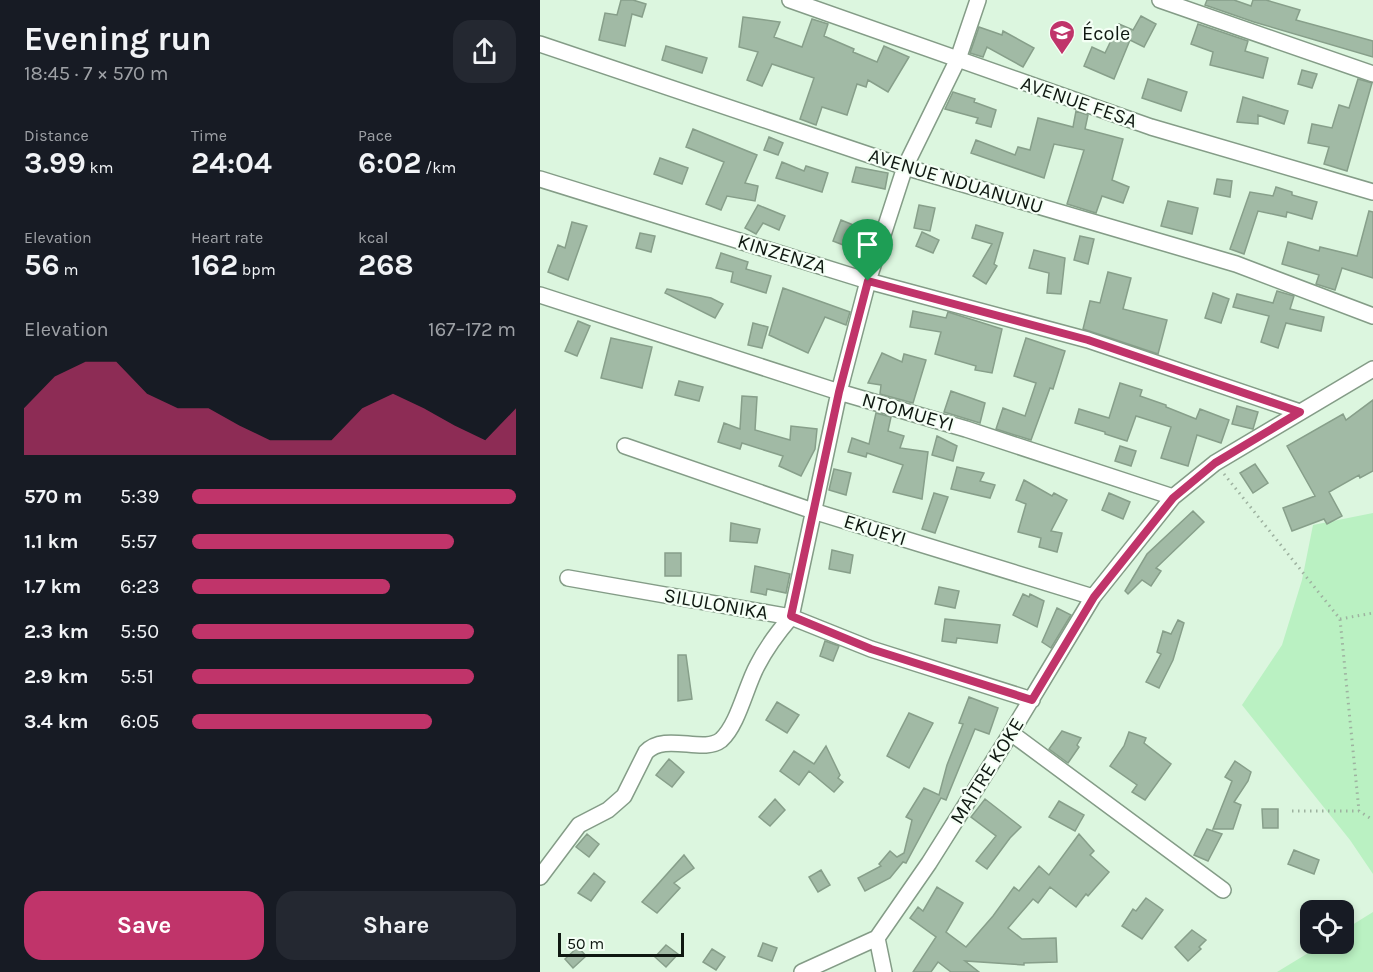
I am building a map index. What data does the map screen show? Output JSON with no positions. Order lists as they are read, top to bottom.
{
  "streets": {
    "street": [
      "AVENUE FESA",
      "AVENUE NDUANUNU",
      "KINZENZA",
      "NTOMUEYI",
      "EKUEYI",
      "SILULONIKA",
      "MAÎTRE KOKE"
    ]
  },
  "crossings": [
    ["KINZENZA", "MAÎTRE KOKE"],
    ["NTOMUEYI", "MAÎTRE KOKE"],
    ["EKUEYI", "MAÎTRE KOKE"],
    ["SILULONIKA", "MAÎTRE KOKE"]
  ],
  "places": {
    "school or university": ["École"]
  },
  "scale_bar": "50 m",
  "page": {
    "heading": ["Evening run", "18:45 · 7 × 570 m"],
    "stats": [
      ["Distance", "3.99 km"],
      ["Time", "24:04"],
      ["Pace", "6:02 /km"],
      ["Elevation", "56 m"],
      ["Heart rate", "162 bpm"],
      ["kcal", "268"]
    ],
    "chart": ["Elevation", "167–172 m"],
    "list": [
      {
        "name": "570 m",
        "note": "5:39"
      },
      {
        "name": "1.1 km",
        "note": "5:57"
      },
      {
        "name": "1.7 km",
        "note": "6:23"
      },
      {
        "name": "2.3 km",
        "note": "5:50"
      },
      {
        "name": "2.9 km",
        "note": "5:51"
      },
      {
        "name": "3.4 km",
        "note": "6:05"
      }
    ],
    "buttons": ["Save", "Share"],
    "scale": "50 m"
  }
}
